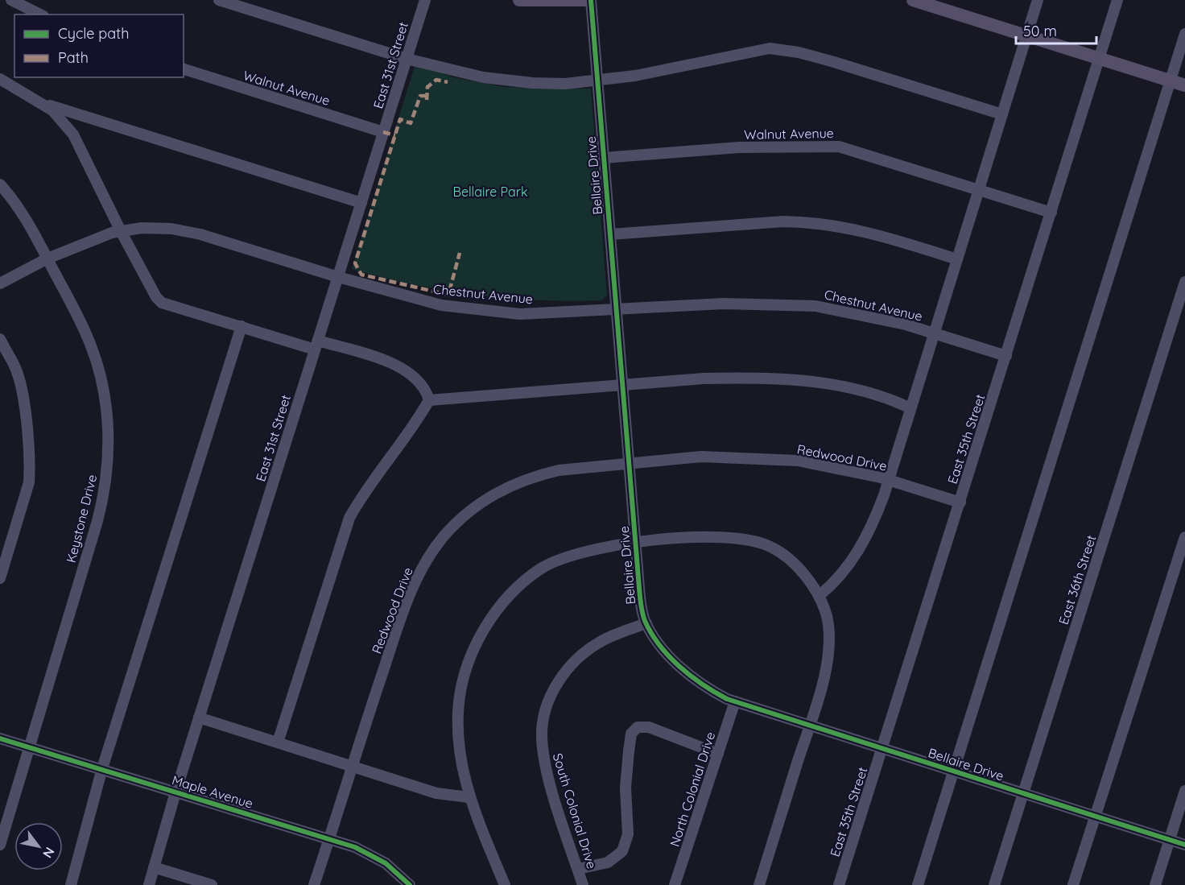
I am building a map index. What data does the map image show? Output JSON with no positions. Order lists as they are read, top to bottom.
{
  "streets": {
    "street": [
      "East 31st Street",
      "Walnut Avenue",
      "Bellaire Drive",
      "Chestnut Avenue",
      "East 35th Street",
      "Redwood Drive",
      "Keystone Drive",
      "East 36th Street",
      "North Colonial Drive",
      "Maple Avenue",
      "South Colonial Drive"
    ]
  },
  "crossings": [
    ["East 31st Street", "Walnut Avenue"],
    ["East 31st Street", "Chestnut Avenue"],
    ["East 31st Street", "Maple Avenue"],
    ["Walnut Avenue", "Bellaire Drive"],
    ["Walnut Avenue", "East 35th Street"],
    ["Bellaire Drive", "Chestnut Avenue"],
    ["Bellaire Drive", "East 35th Street"],
    ["Bellaire Drive", "Redwood Drive"],
    ["Bellaire Drive", "East 36th Street"],
    ["Bellaire Drive", "North Colonial Drive"],
    ["Bellaire Drive", "South Colonial Drive"],
    ["Chestnut Avenue", "East 35th Street"],
    ["Chestnut Avenue", "Keystone Drive"],
    ["East 35th Street", "Redwood Drive"],
    ["Redwood Drive", "Maple Avenue"],
    ["Keystone Drive", "Maple Avenue"]
  ],
  "parks": ["Bellaire Park"],
  "legend": ["Cycle path", "Path"],
  "scale_bar": "50 m",
  "north": "bottom right"
}
